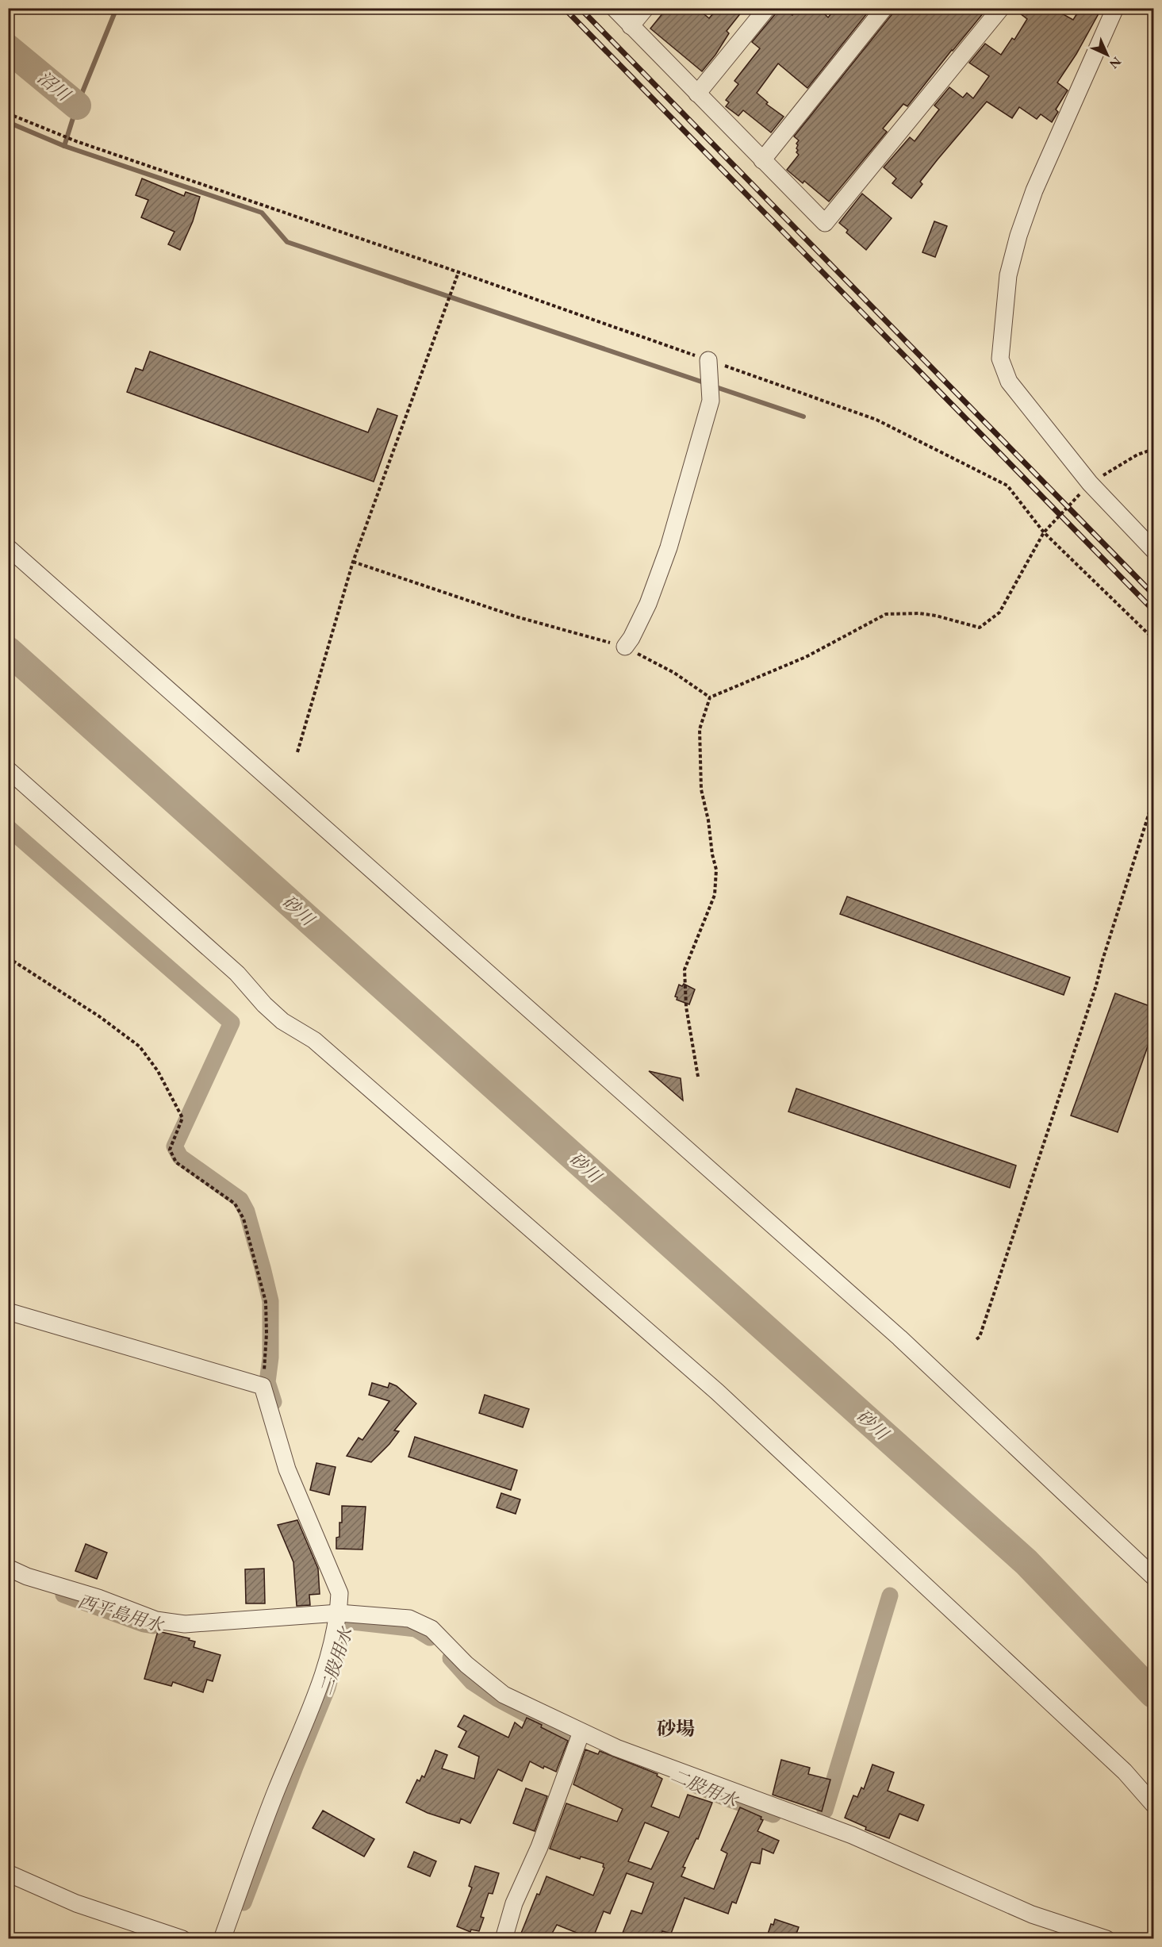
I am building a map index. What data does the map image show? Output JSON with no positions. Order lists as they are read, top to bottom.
{
  "districts": ["砂場"],
  "water": [
    "沼川",
    "砂川",
    "西平島用水",
    "二股用水"
  ],
  "north": "bottom right"
}
